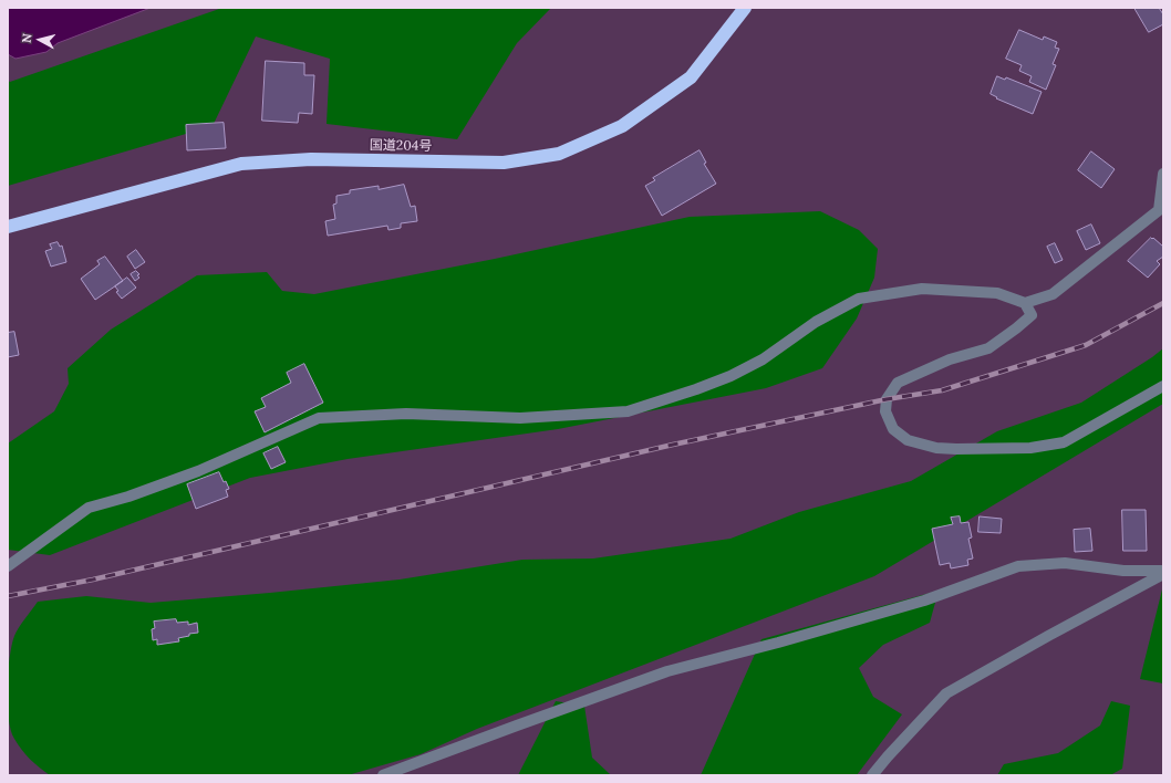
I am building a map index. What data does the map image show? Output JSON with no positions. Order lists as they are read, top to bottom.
{
  "streets": {
    "highway": ["国道204号"]
  },
  "north": "left"
}
